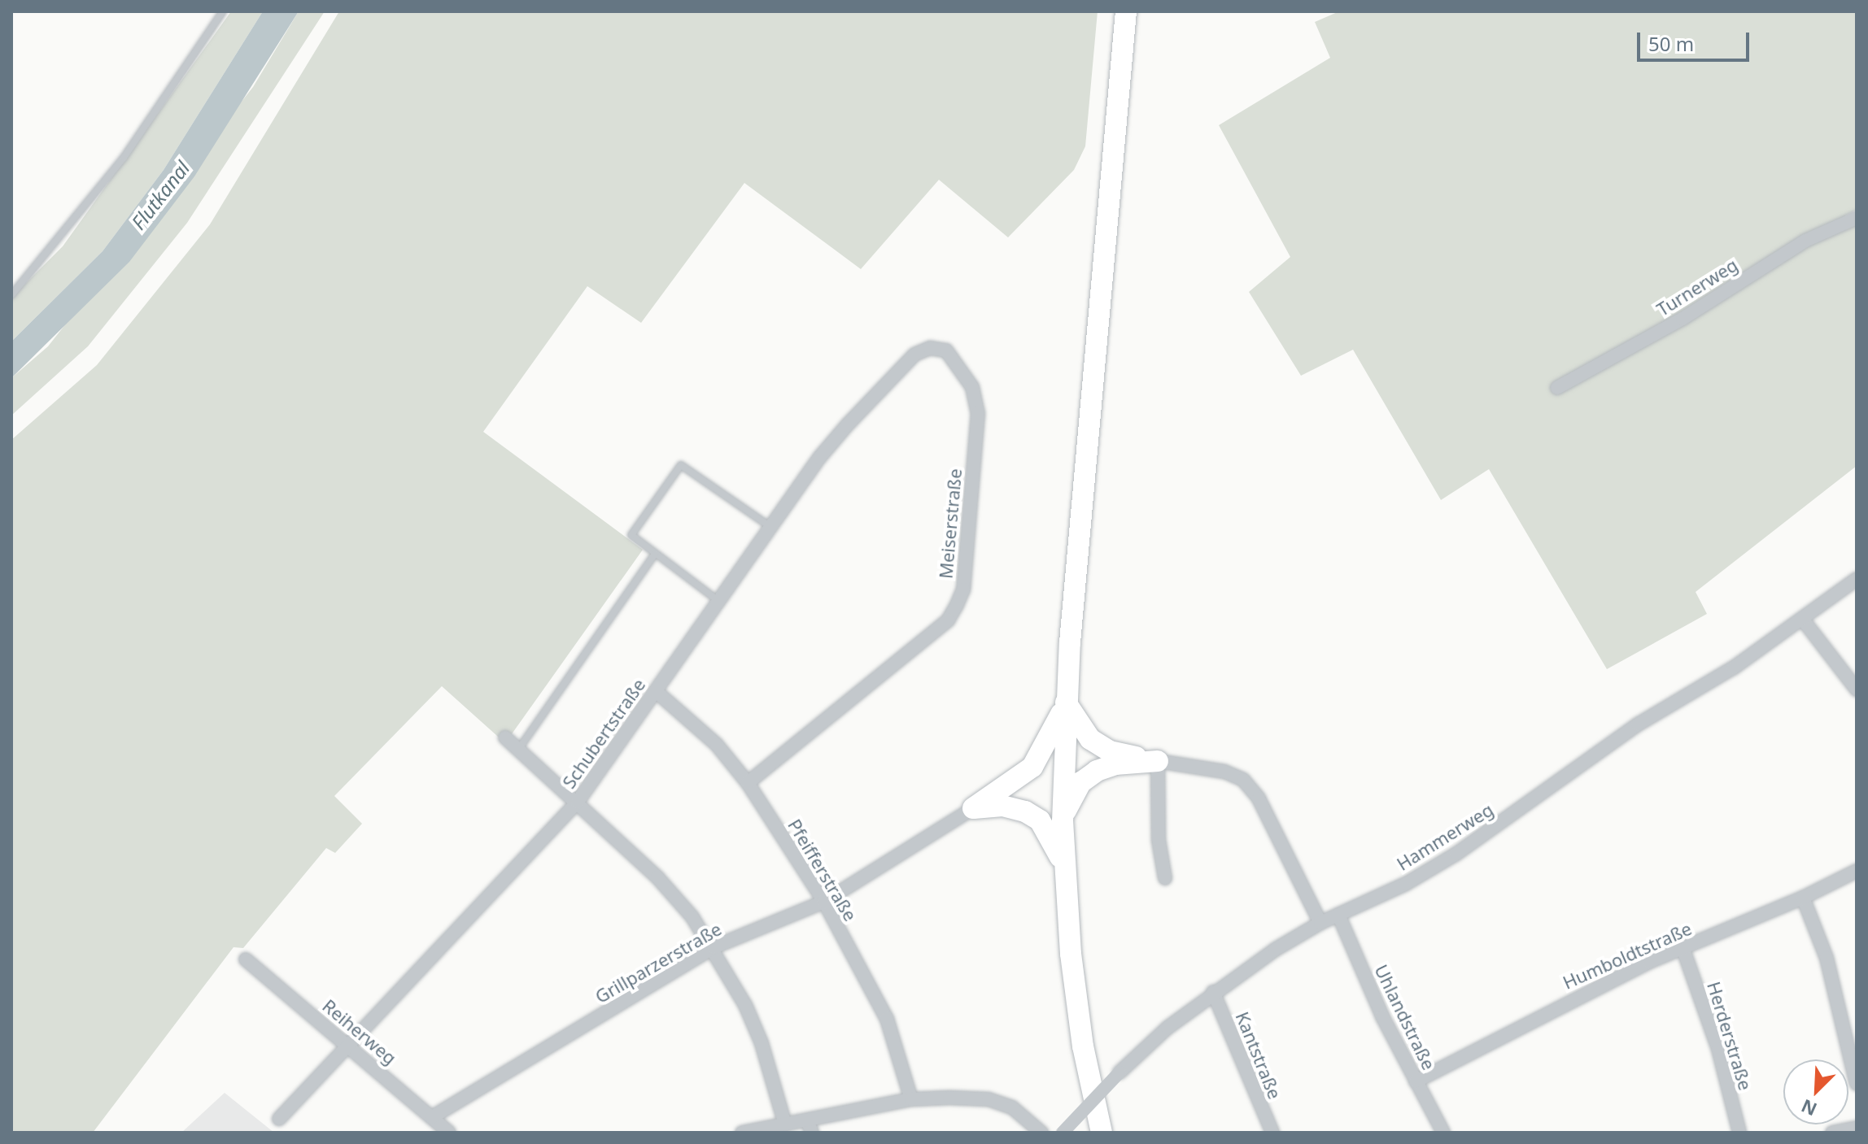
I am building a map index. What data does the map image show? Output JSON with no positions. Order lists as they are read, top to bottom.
{
  "streets": {
    "street": [
      "Turnerweg",
      "Meiserstraße",
      "Schubertstraße",
      "Hammerweg",
      "Pfeifferstraße",
      "Humboldtstraße",
      "Grillparzerstraße",
      "Uhlandstraße",
      "Reiherweg",
      "Herderstraße",
      "Kantstraße"
    ]
  },
  "crossings": [
    ["Meiserstraße", "Schubertstraße"],
    ["Meiserstraße", "Pfeifferstraße"],
    ["Schubertstraße", "Pfeifferstraße"],
    ["Schubertstraße", "Reiherweg"],
    ["Hammerweg", "Uhlandstraße"],
    ["Hammerweg", "Kantstraße"],
    ["Pfeifferstraße", "Grillparzerstraße"],
    ["Humboldtstraße", "Uhlandstraße"],
    ["Humboldtstraße", "Herderstraße"],
    ["Grillparzerstraße", "Reiherweg"]
  ],
  "water": ["Flutkanal"],
  "scale_bar": "50 m",
  "north": "bottom left"
}
